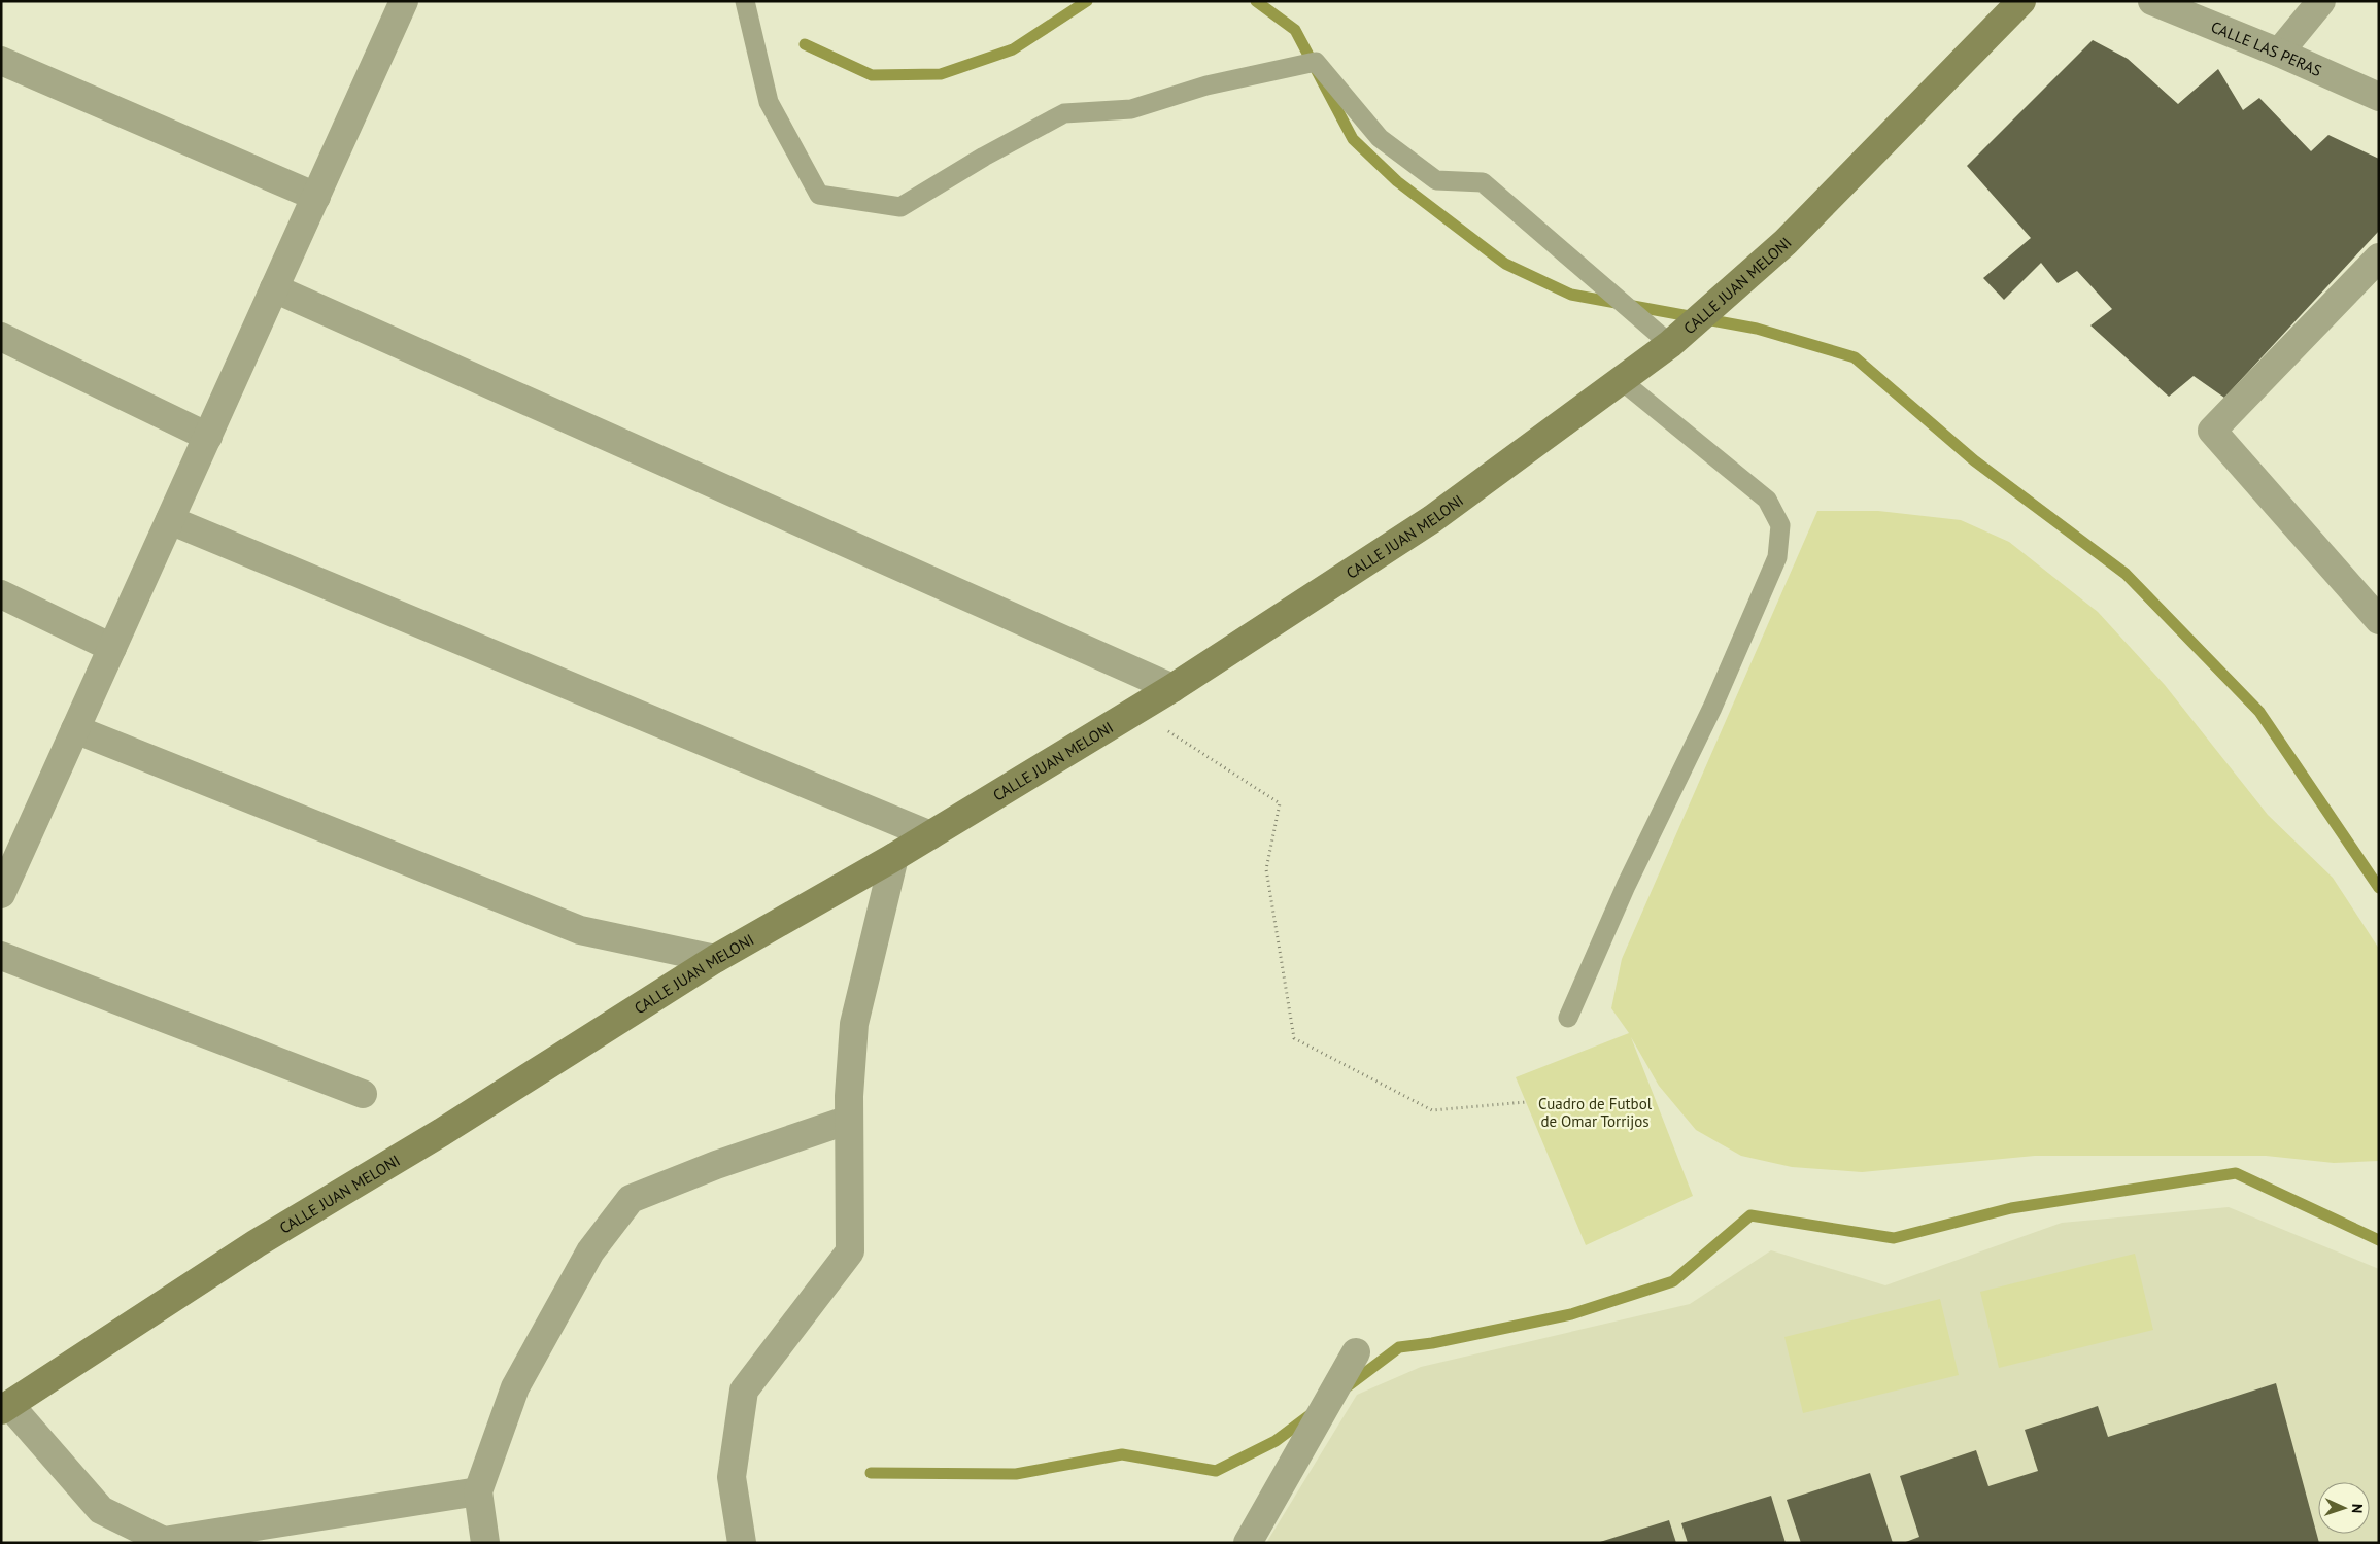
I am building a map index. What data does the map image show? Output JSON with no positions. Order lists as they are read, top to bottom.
{
  "streets": {
    "main road": ["CALLE JUAN MELONI"],
    "street": ["CALLE LAS PERAS"]
  },
  "parks": ["Cuadro de Futbol de Omar Torrijos"],
  "north": "right"
}
